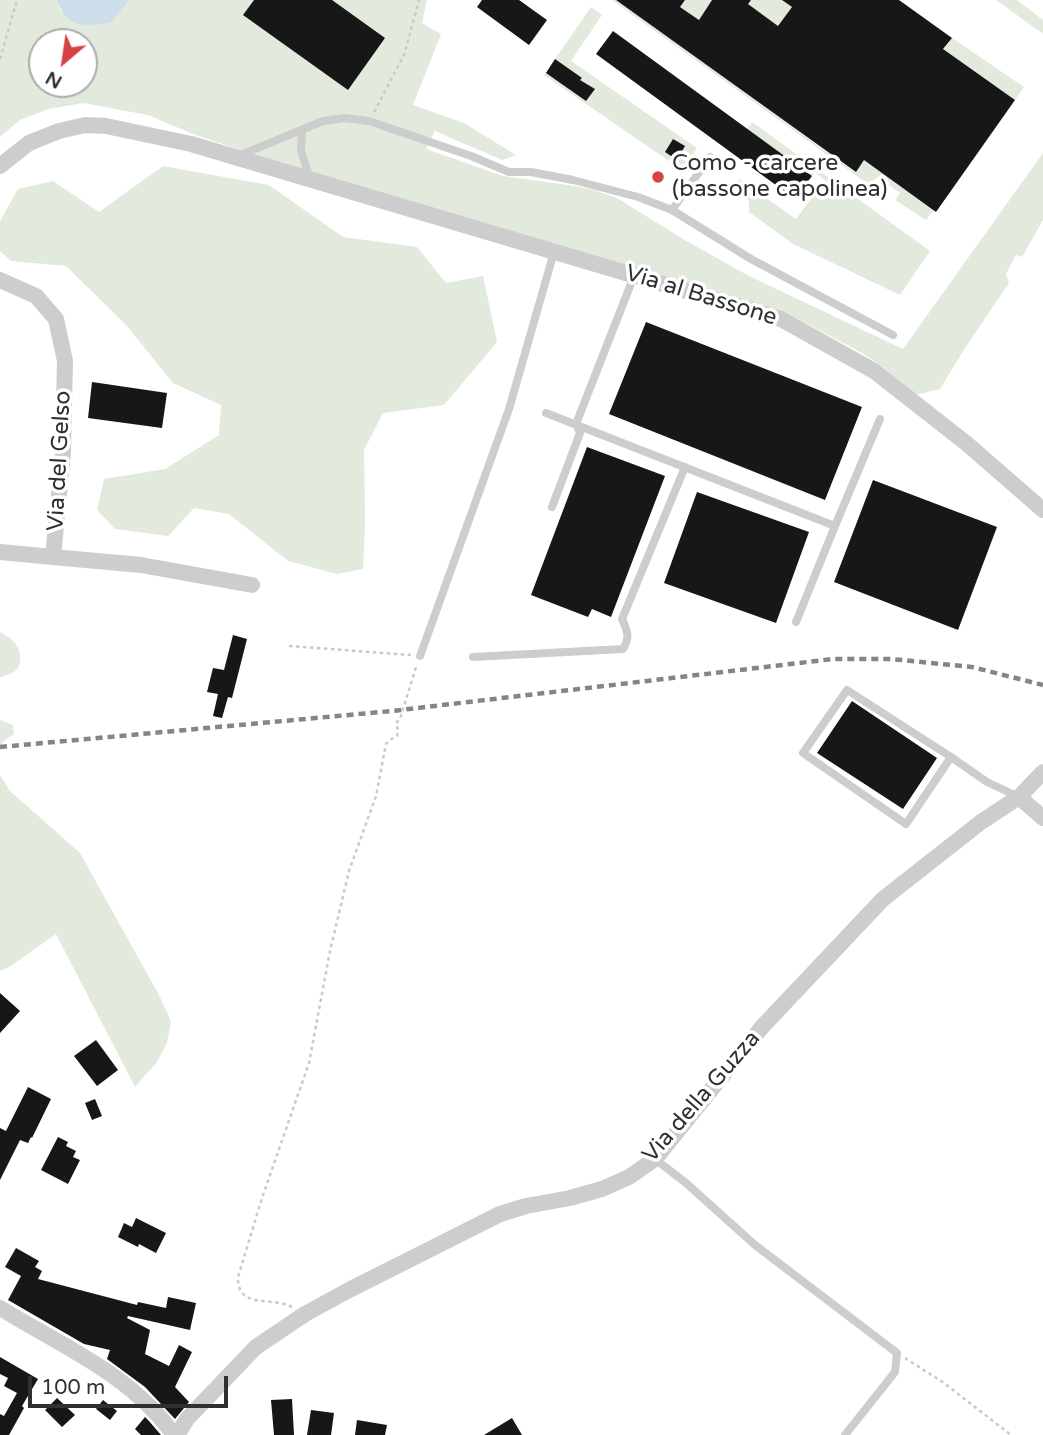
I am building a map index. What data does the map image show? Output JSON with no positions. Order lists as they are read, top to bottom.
{
  "streets": {
    "street": ["Via al Bassone", "Via del Gelso", "Via della Guzza"]
  },
  "places": ["Como - carcere (bassone capolinea)"],
  "scale_bar": "100 m",
  "north": "bottom left"
}
